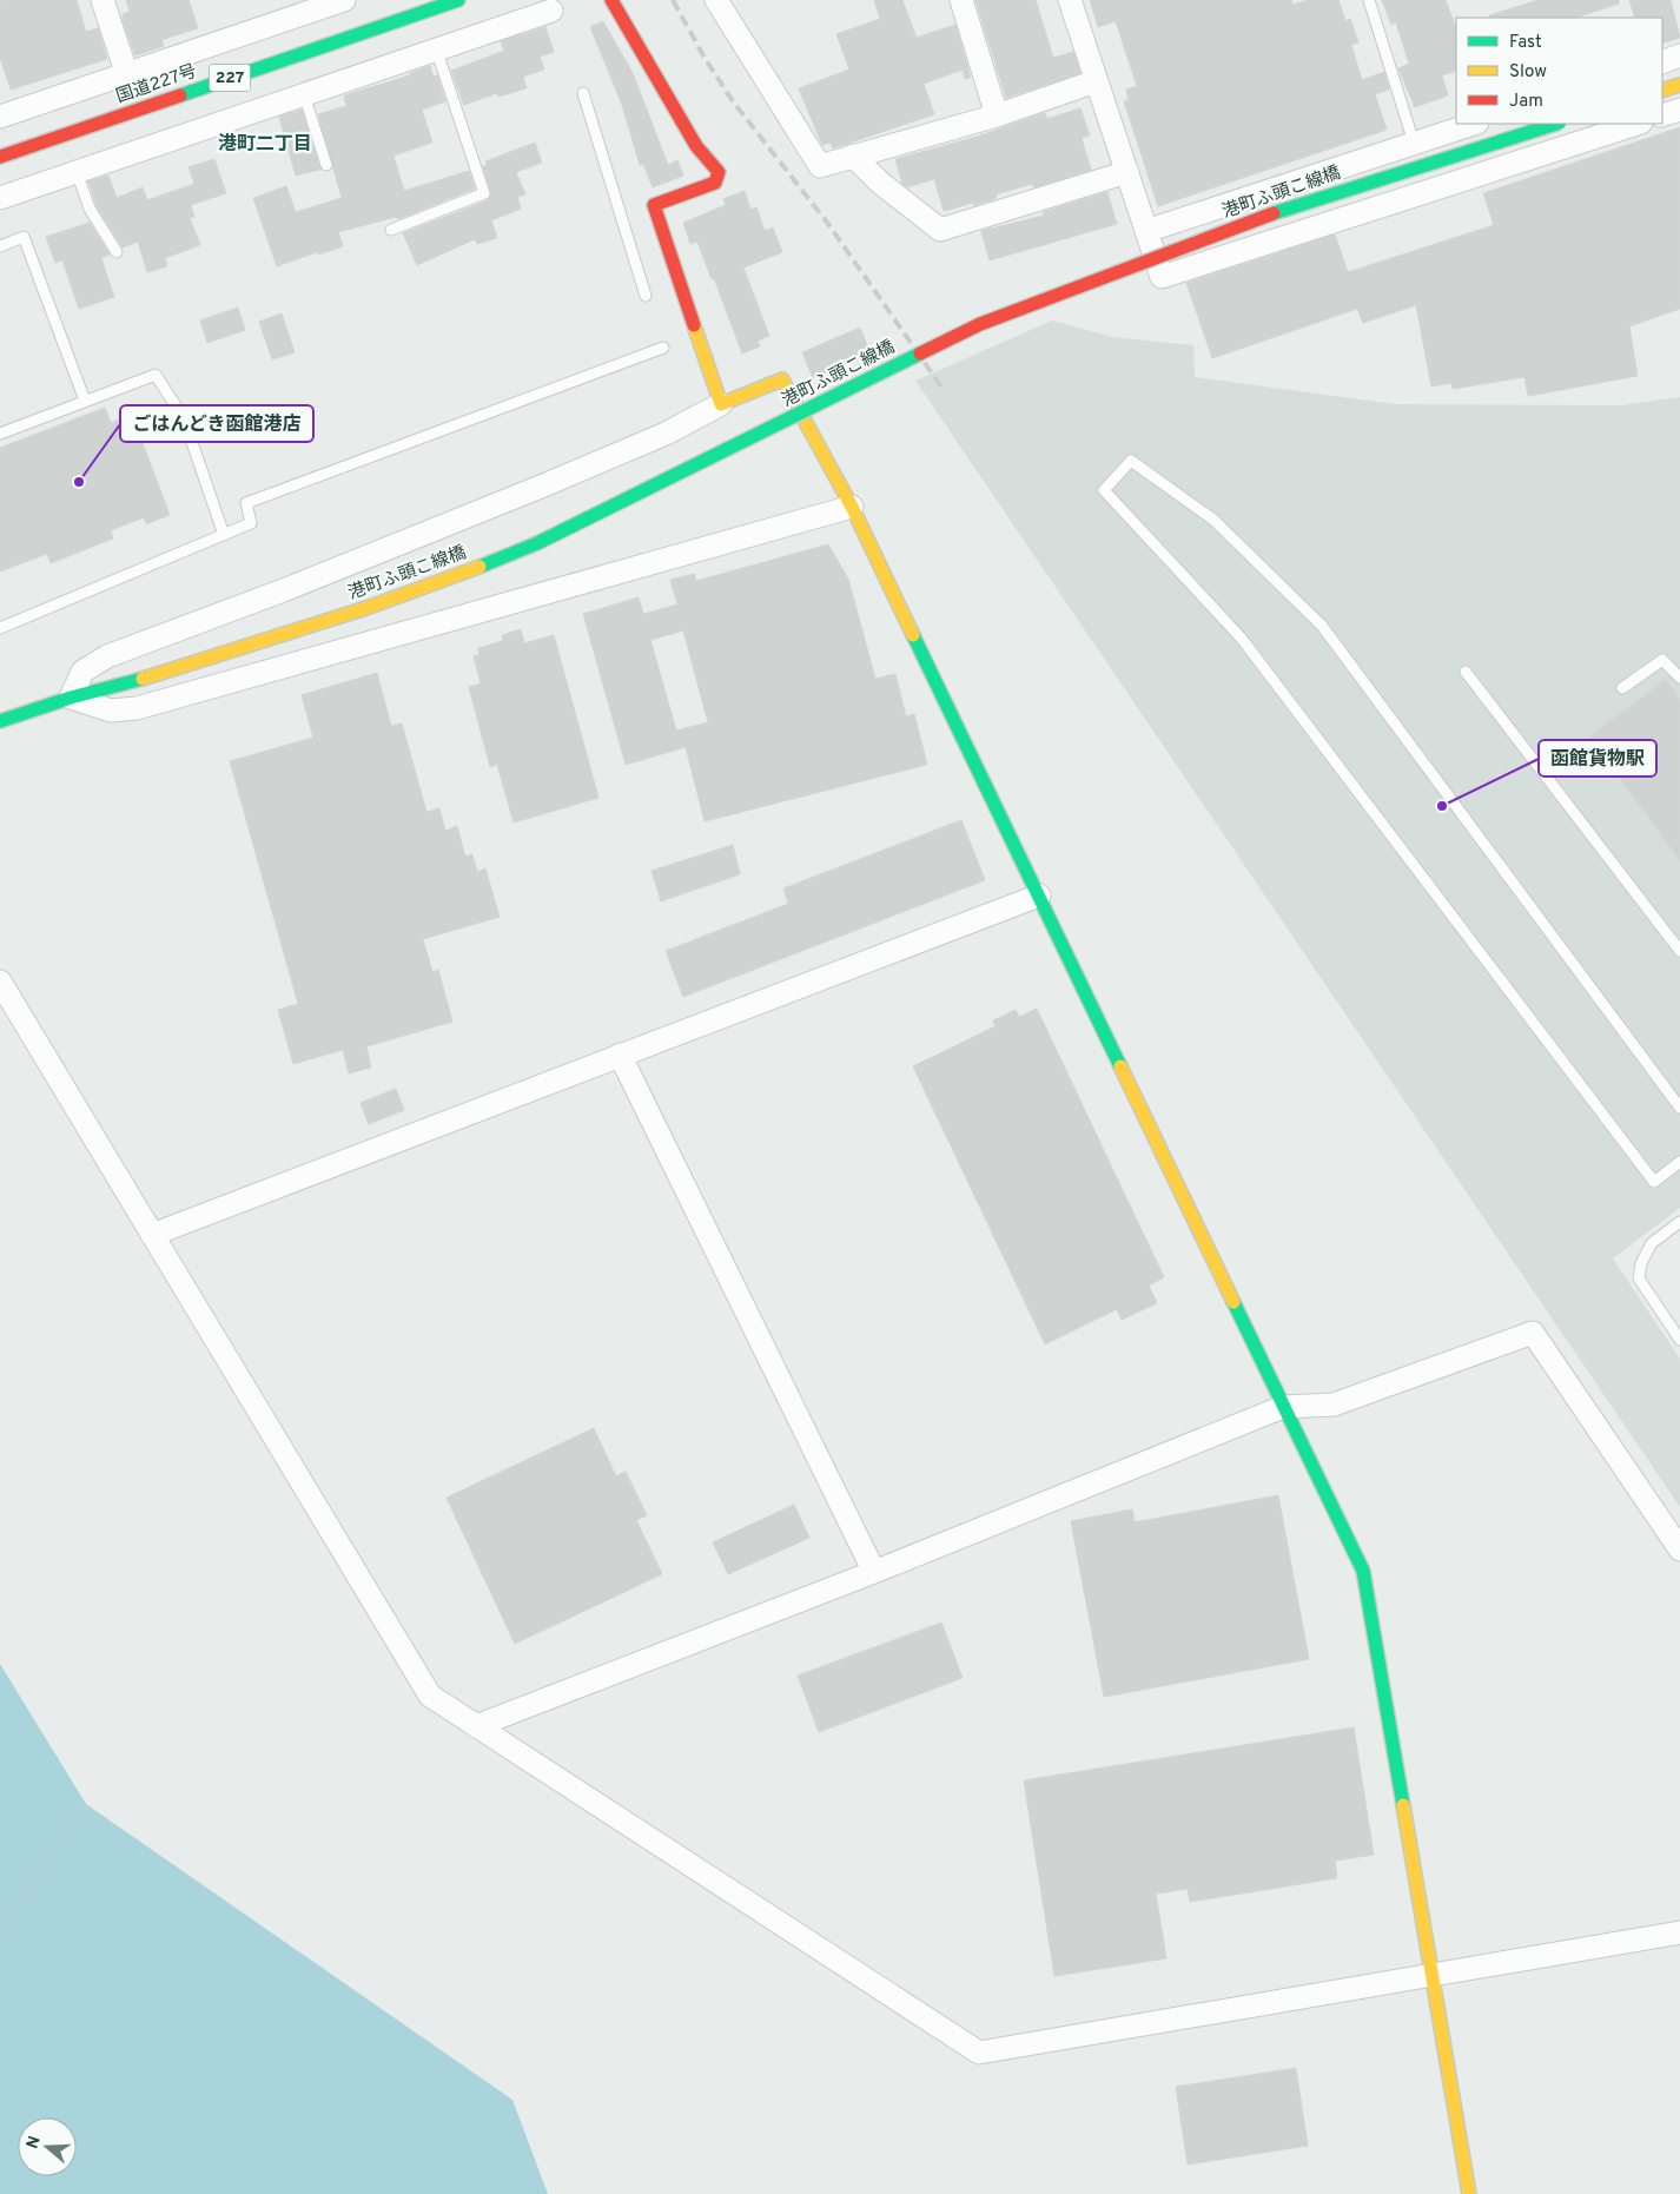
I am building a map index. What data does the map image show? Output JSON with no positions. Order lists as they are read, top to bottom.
{
  "streets": {
    "main road": ["227", "国道227号", "港町ふ頭こ線橋"]
  },
  "districts": ["港町二丁目"],
  "places": ["ごはんどき函館港店", "函館貨物駅"],
  "legend": ["Fast", "Slow", "Jam"],
  "north": "left"
}
